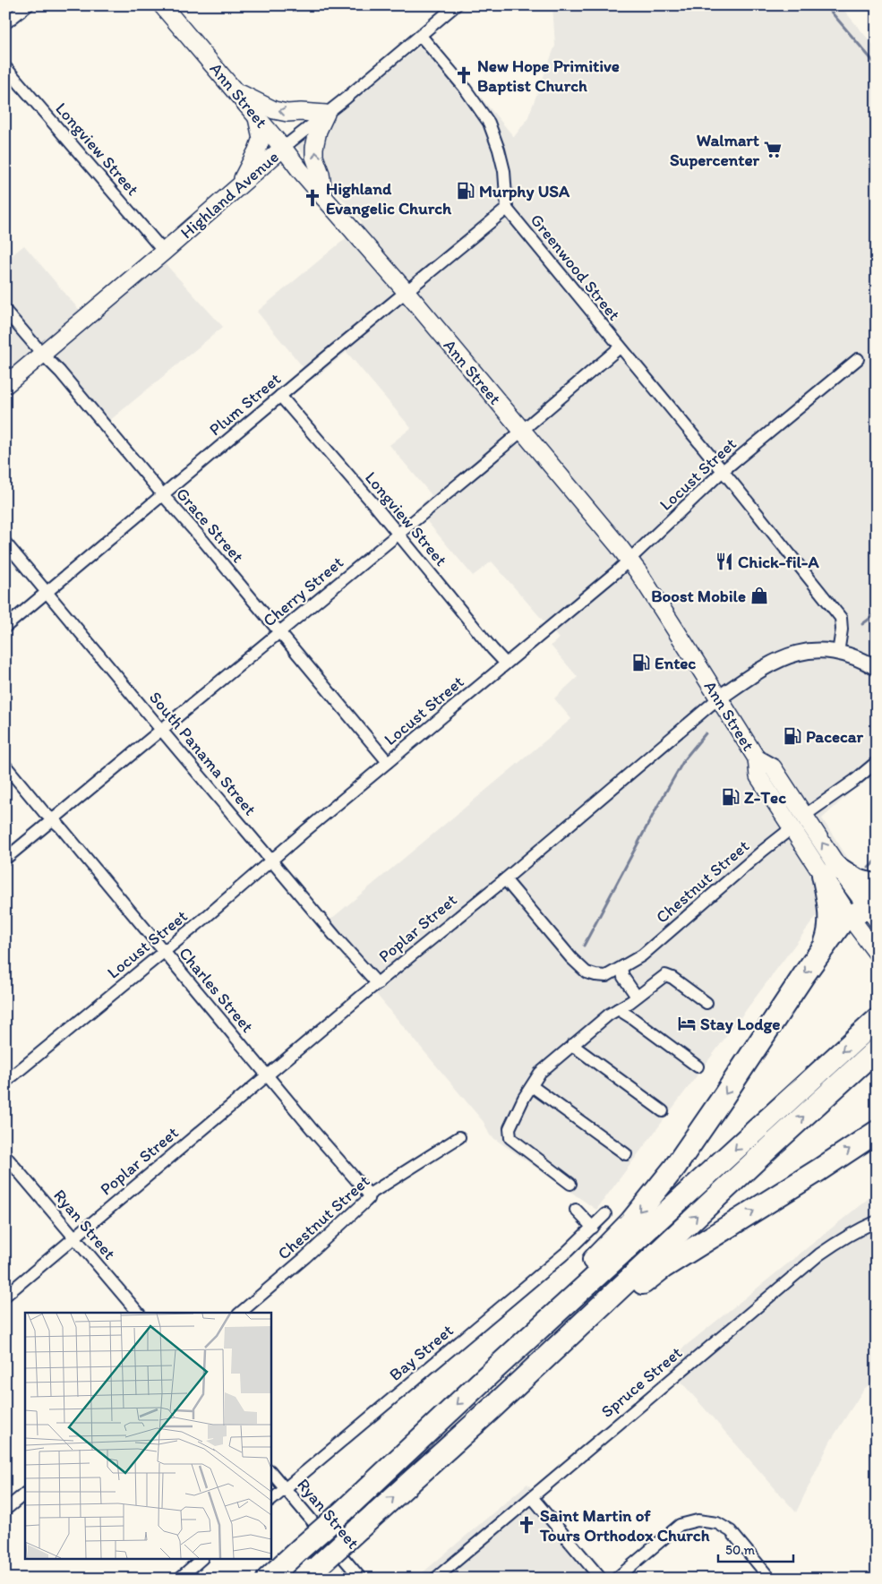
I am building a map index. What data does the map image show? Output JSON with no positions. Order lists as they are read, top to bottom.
{
  "streets": {
    "main road": ["Ann Street", "Highland Avenue"],
    "street": [
      "Longview Street",
      "Greenwood Street",
      "Plum Street",
      "Locust Street",
      "Grace Street",
      "Cherry Street",
      "South Panama Street",
      "Chestnut Street",
      "Poplar Street",
      "Charles Street",
      "Ryan Street",
      "Bay Street",
      "Spruce Street"
    ]
  },
  "crossings": [
    ["Ann Street", "Highland Avenue"],
    ["Ann Street", "Plum Street"],
    ["Ann Street", "Locust Street"],
    ["Ann Street", "Cherry Street"],
    ["Ann Street", "Chestnut Street"],
    ["Ann Street", "Poplar Street"],
    ["Longview Street", "Highland Avenue"],
    ["Longview Street", "Plum Street"],
    ["Longview Street", "Locust Street"],
    ["Longview Street", "Cherry Street"],
    ["Highland Avenue", "Grace Street"],
    ["Greenwood Street", "Plum Street"],
    ["Greenwood Street", "Locust Street"],
    ["Greenwood Street", "Cherry Street"],
    ["Greenwood Street", "Poplar Street"],
    ["Plum Street", "Grace Street"],
    ["Plum Street", "South Panama Street"],
    ["Locust Street", "Grace Street"],
    ["Locust Street", "South Panama Street"],
    ["Locust Street", "Charles Street"],
    ["Grace Street", "Cherry Street"],
    ["Cherry Street", "South Panama Street"],
    ["Cherry Street", "Charles Street"],
    ["South Panama Street", "Poplar Street"],
    ["Chestnut Street", "Poplar Street"],
    ["Chestnut Street", "Charles Street"],
    ["Poplar Street", "Charles Street"],
    ["Poplar Street", "Ryan Street"],
    ["Ryan Street", "Bay Street"]
  ],
  "places": {
    "church": ["New Hope Primitive Baptist Church", "Highland Evangelic Church", "Saint Martin of Tours Orthodox Church"],
    "supermarket": ["Walmart Supercenter"],
    "fuel station": [
      "Murphy USA",
      "Entec",
      "Pacecar",
      "Z-Tec"
    ],
    "restaurant": ["Chick-fil-A"],
    "shop": ["Boost Mobile"],
    "hotel": ["Stay Lodge"]
  },
  "scale_bar": "50 m"
}
